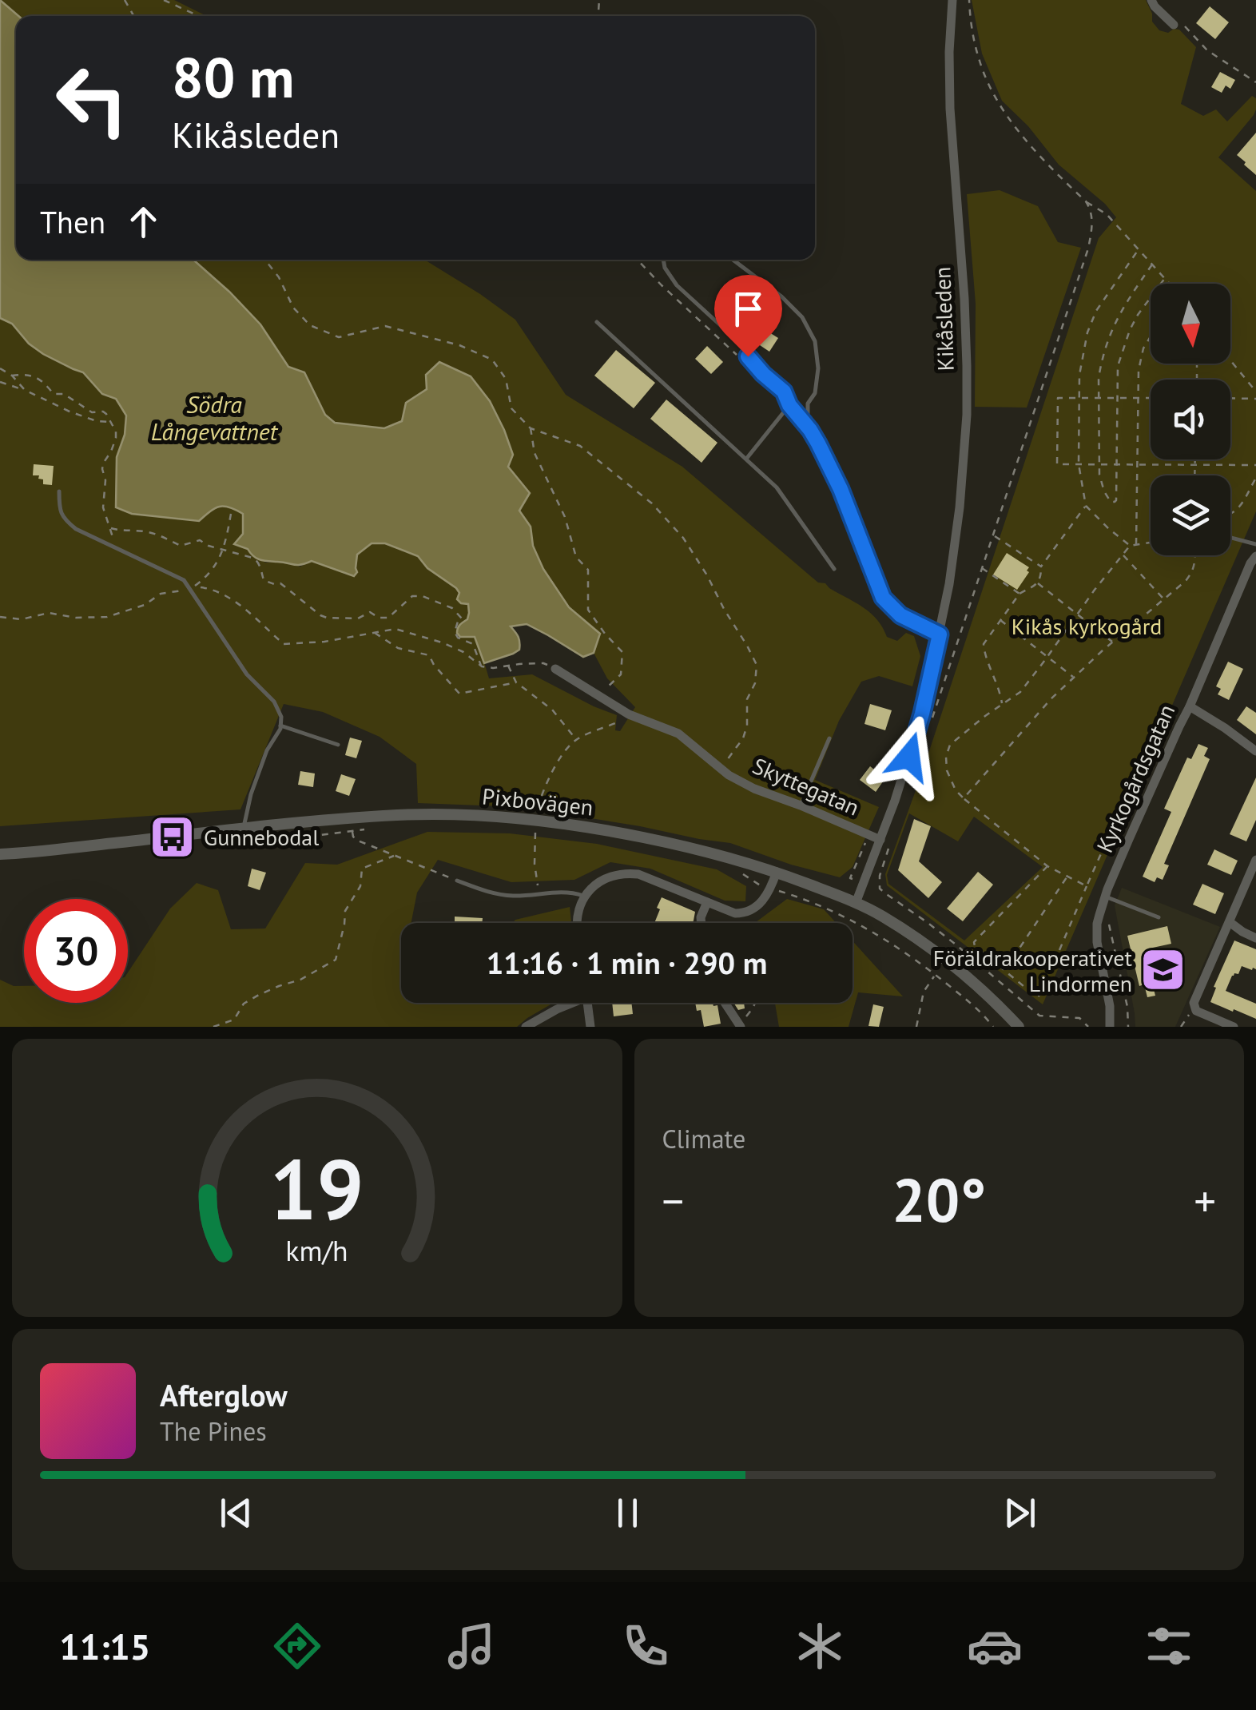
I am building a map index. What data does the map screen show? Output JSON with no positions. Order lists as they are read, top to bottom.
{
  "streets": {
    "street": [
      "Kikåsleden",
      "Kyrkogårdsgatan",
      "Skyttegatan",
      "Pixbovägen"
    ]
  },
  "crossings": [
    ["Kikåsleden", "Skyttegatan"],
    ["Kikåsleden", "Pixbovägen"]
  ],
  "water": ["Södra Långevattnet"],
  "parks": ["Kikås kyrkogård"],
  "places": {
    "bus stop": ["Gunnebodal"],
    "school or university": ["Föräldrakooperativet Lindormen"]
  },
  "north": "bottom",
  "page": {
    "turn": ["80 m", "Kikåsleden"],
    "then": "Then",
    "limit": "30",
    "trip": "11:16 · 1 min · 290 m",
    "tile": "Climate",
    "heat": ["−", "20°", "+"],
    "song": ["Afterglow", "The Pines"],
    "tabs": "11:15",
    "gauge": ["19", "km/h"]
  }
}
